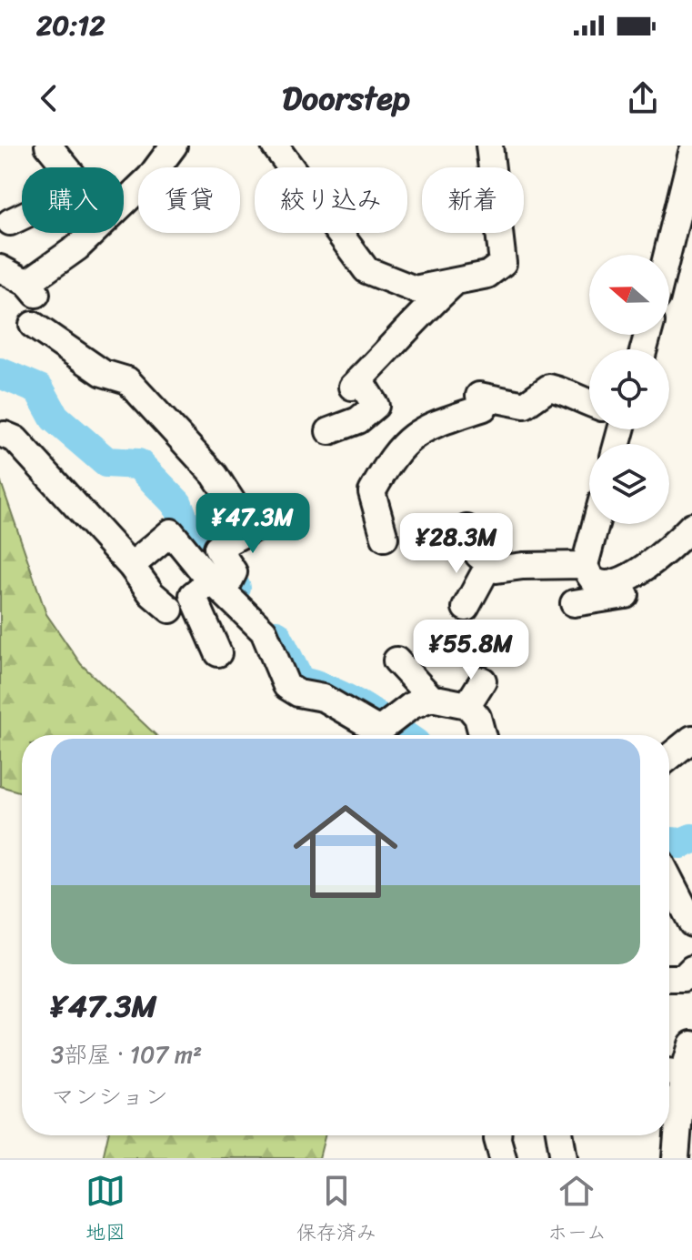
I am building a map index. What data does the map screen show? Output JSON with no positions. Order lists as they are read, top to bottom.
{
  "north": "left",
  "page": {
    "status": "20:12",
    "header": "Doorstep",
    "chip": [
      "購入",
      "賃貸",
      "絞り込み",
      "新着"
    ],
    "price": ["¥47.3M", "¥28.3M", "¥55.8M"],
    "list": [
      {
        "name": "¥47.3M",
        "note": "3部屋 · 107 m² · マンション"
      }
    ],
    "tabs": ["地図", "保存済み", "ホーム"]
  }
}
